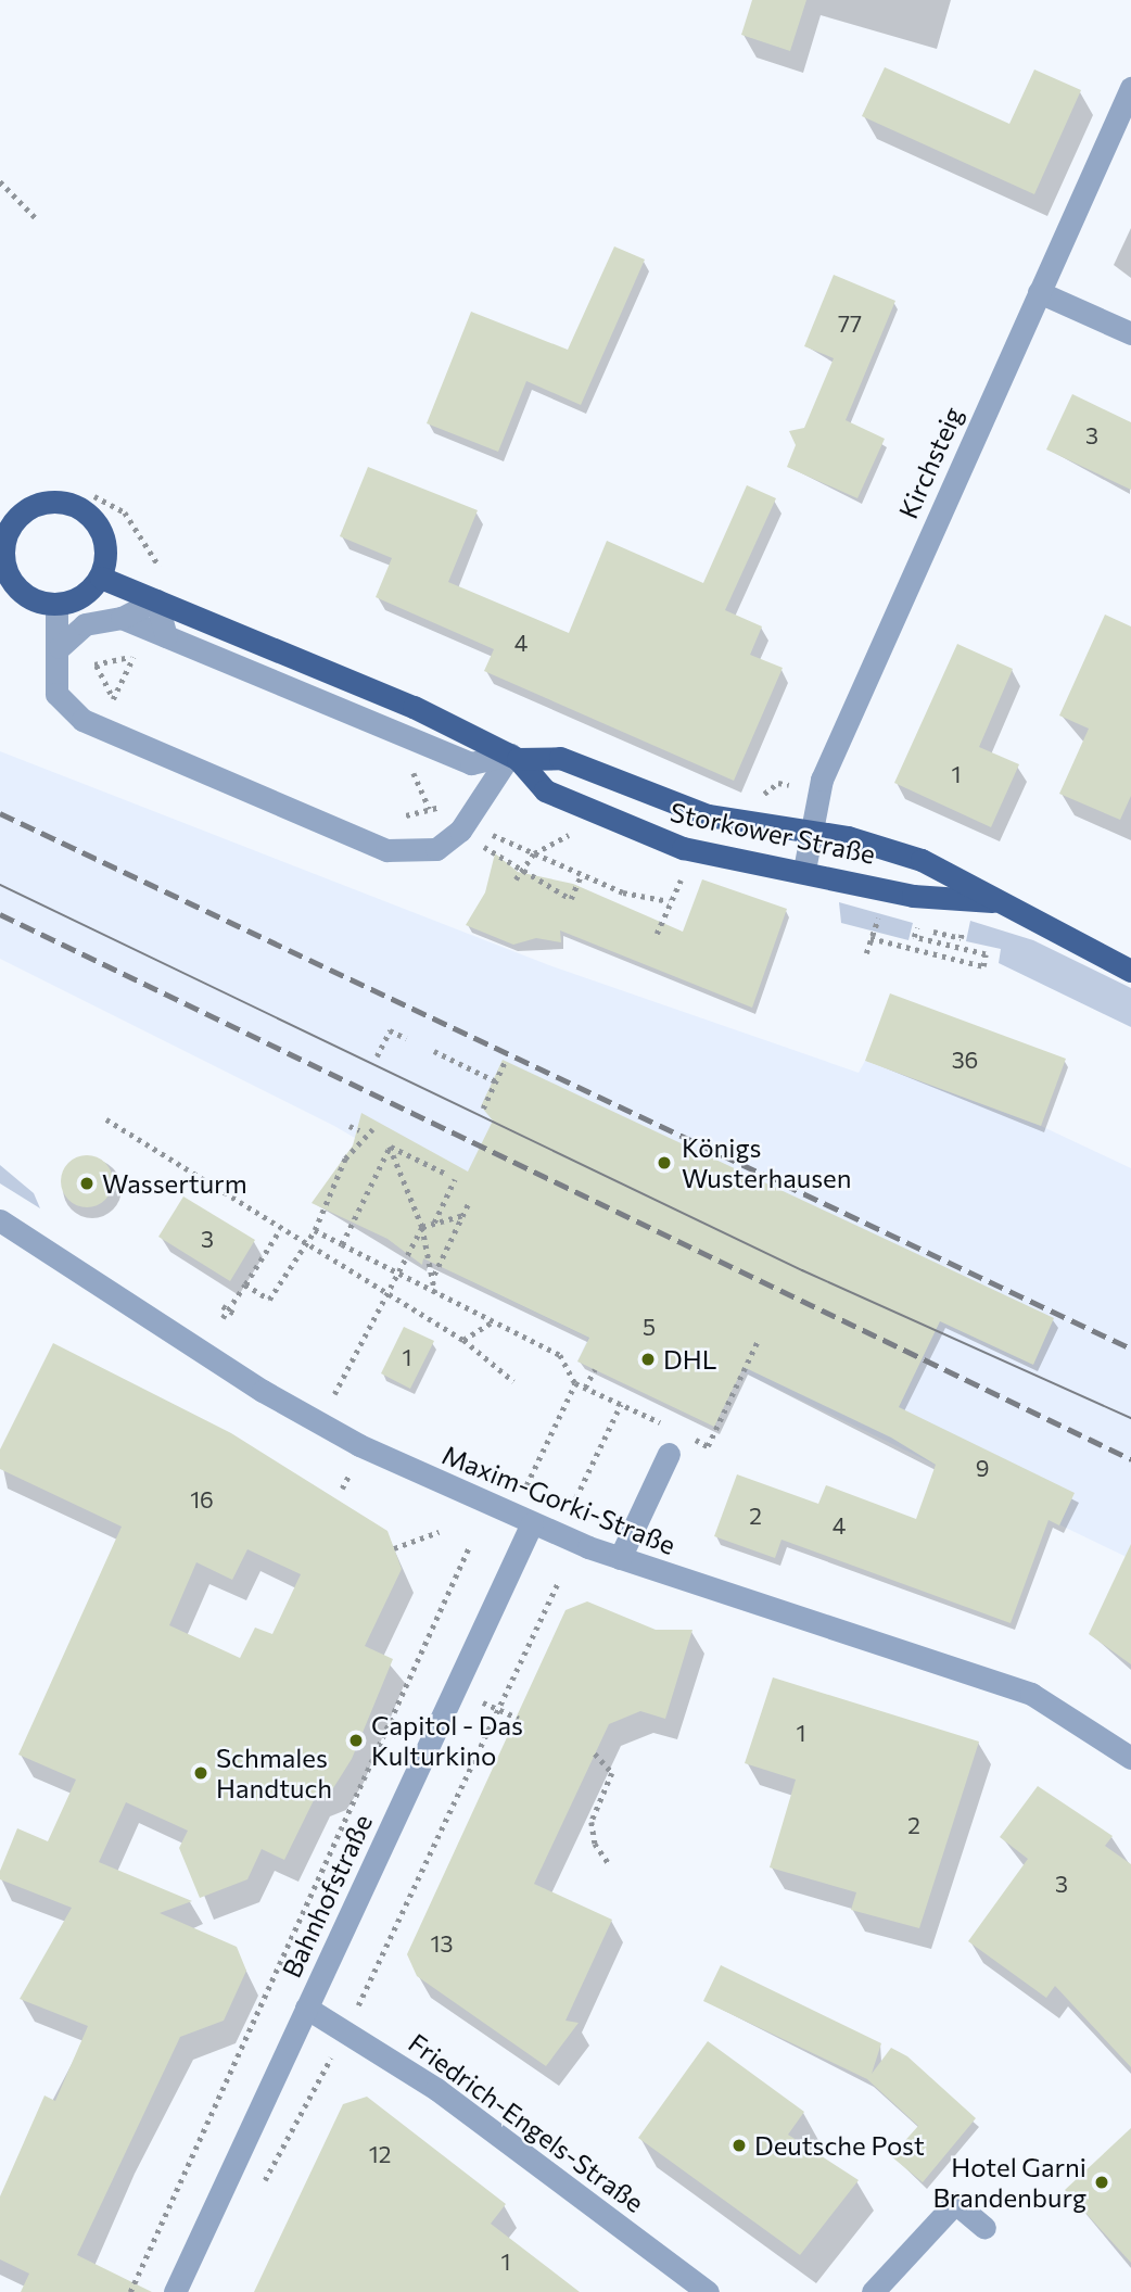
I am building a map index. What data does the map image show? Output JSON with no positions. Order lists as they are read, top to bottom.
{
  "streets": {
    "main road": ["Storkower Straße"],
    "street": [
      "Kirchsteig",
      "Maxim-Gorki-Straße",
      "Bahnhofstraße",
      "Friedrich-Engels-Straße"
    ]
  },
  "crossings": [
    ["Kirchsteig", "Storkower Straße"],
    ["Maxim-Gorki-Straße", "Bahnhofstraße"],
    ["Bahnhofstraße", "Friedrich-Engels-Straße"]
  ],
  "places": [
    "Königs Wusterhausen",
    "Wasserturm",
    "DHL",
    "Capitol - Das Kulturkino",
    "Schmales Handtuch",
    "Deutsche Post",
    "Hotel Garni Brandenburg"
  ],
  "house_numbers": [
    "77",
    "3",
    "4",
    "1",
    "36",
    "3",
    "5",
    "1",
    "9",
    "16",
    "2",
    "4",
    "1",
    "2",
    "3",
    "13",
    "12",
    "1"
  ]
}
